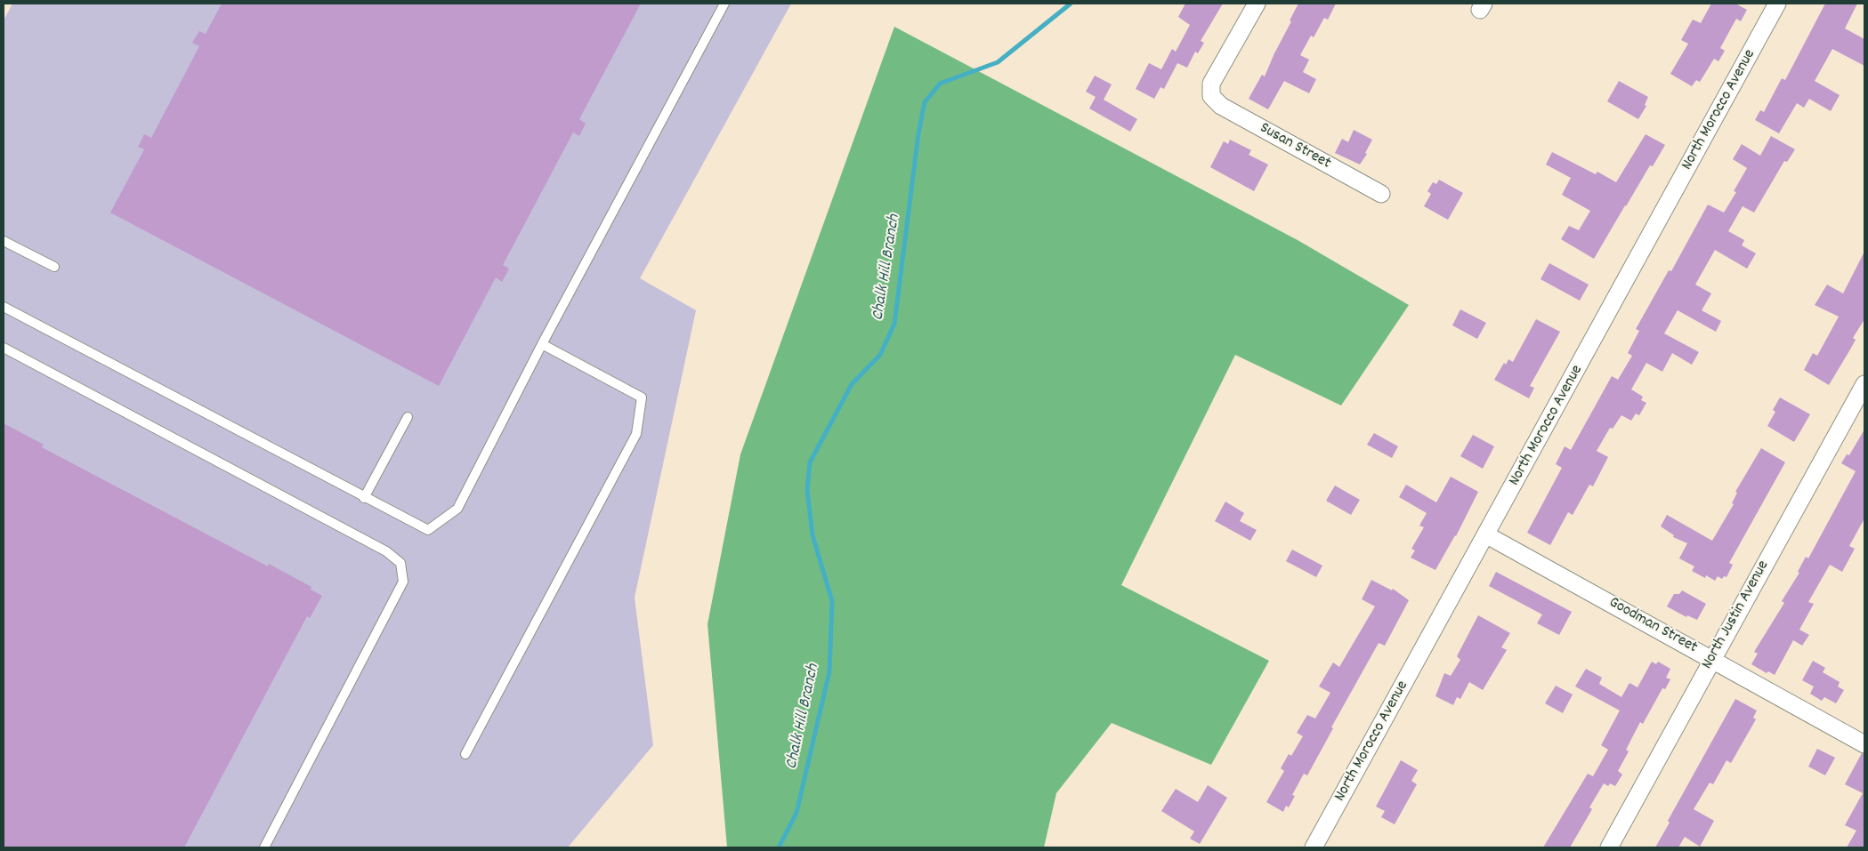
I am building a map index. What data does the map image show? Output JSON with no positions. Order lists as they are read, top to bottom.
{
  "streets": {
    "street": [
      "North Morocco Avenue",
      "Susan Street",
      "North Justin Avenue",
      "Goodman Street"
    ]
  },
  "crossings": [
    ["North Morocco Avenue", "Goodman Street"],
    ["North Justin Avenue", "Goodman Street"]
  ],
  "water": ["Chalk Hill Branch"]
}
